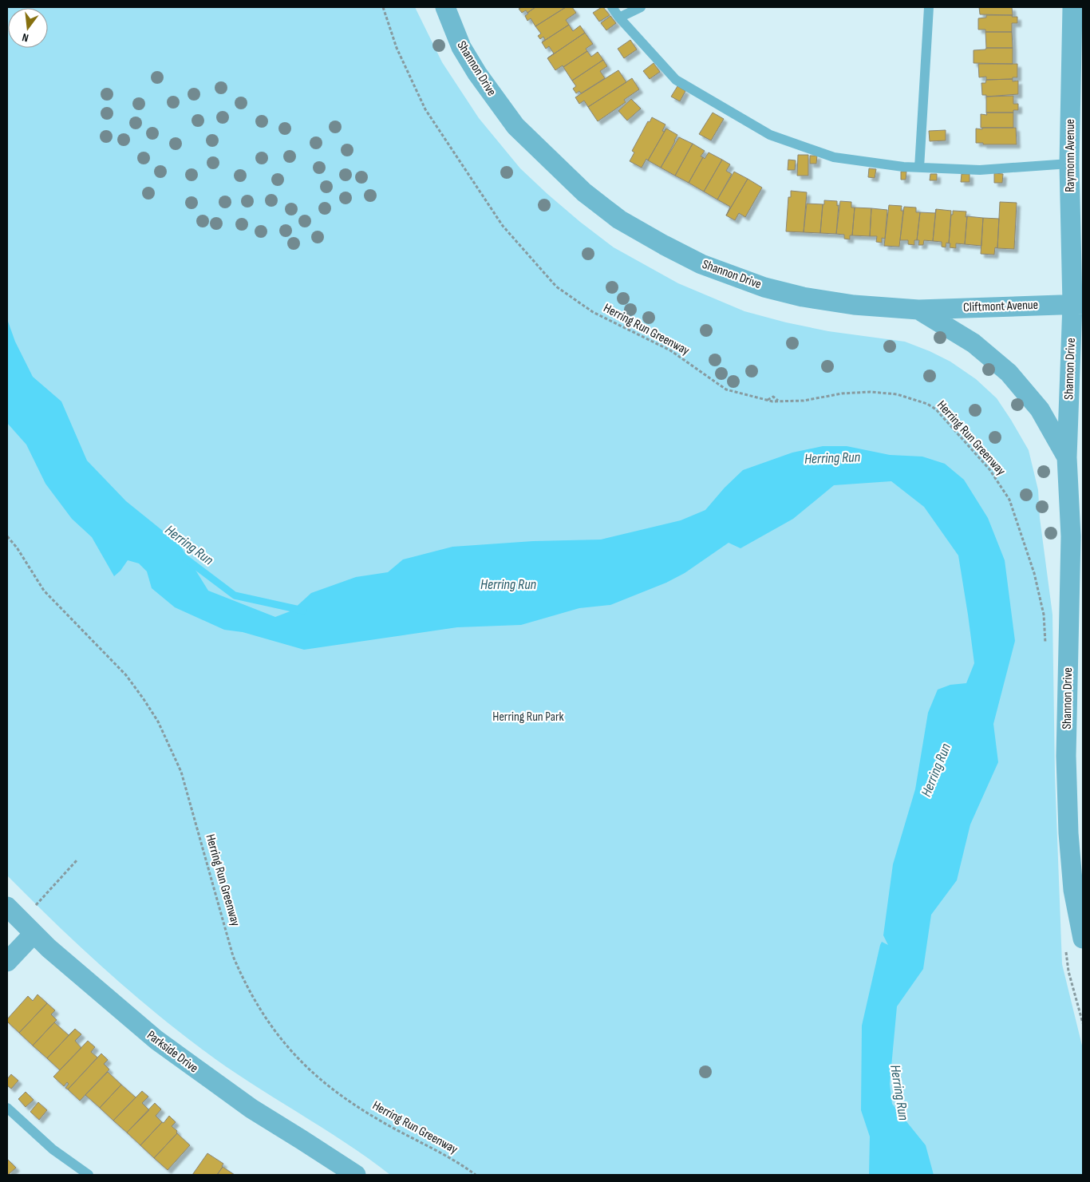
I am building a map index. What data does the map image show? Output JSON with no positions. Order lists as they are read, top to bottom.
{
  "streets": {
    "street": [
      "Shannon Drive",
      "Raymonn Avenue",
      "Cliftmont Avenue",
      "Parkside Drive"
    ],
    "path": ["Herring Run Greenway"]
  },
  "crossings": [
    ["Shannon Drive", "Raymonn Avenue"],
    ["Shannon Drive", "Cliftmont Avenue"],
    ["Raymonn Avenue", "Cliftmont Avenue"]
  ],
  "water": ["Herring Run"],
  "parks": ["Herring Run Park"],
  "north": "bottom"
}
